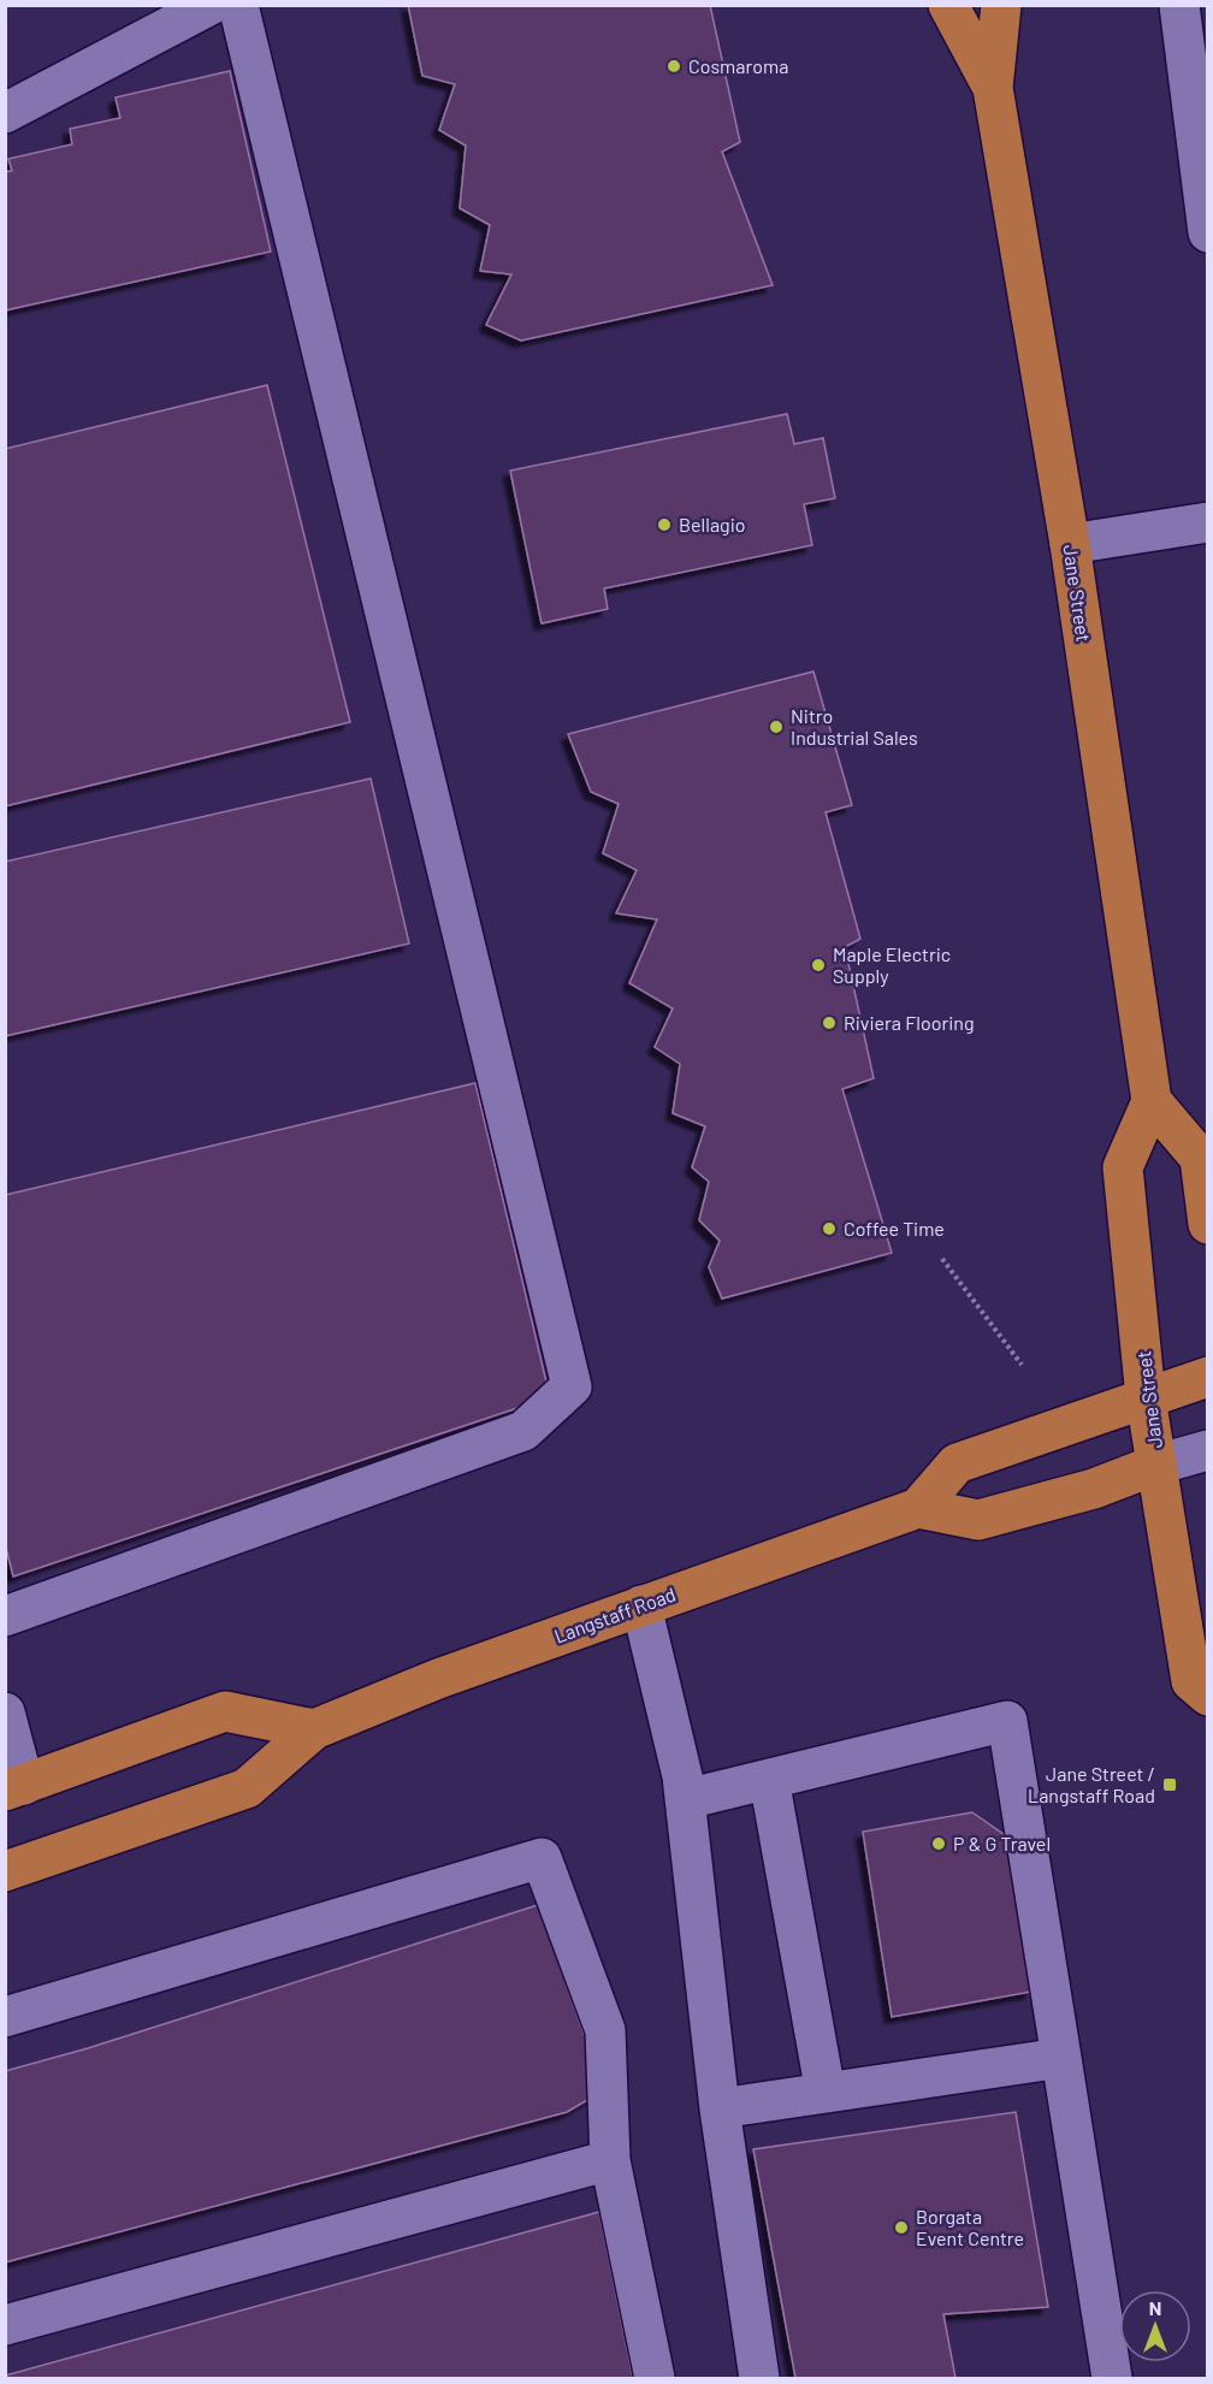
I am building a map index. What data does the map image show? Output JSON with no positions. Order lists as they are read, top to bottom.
{
  "streets": {
    "main road": ["Jane Street", "Langstaff Road"]
  },
  "crossings": [
    ["Jane Street", "Langstaff Road"]
  ],
  "places": {
    "other": [
      "Cosmaroma",
      "Bellagio",
      "Nitro Industrial Sales",
      "Maple Electric Supply",
      "Riviera Flooring",
      "Coffee Time",
      "P & G Travel",
      "Borgata Event Centre"
    ],
    "transit": ["Jane Street / Langstaff Road"]
  },
  "north": "top"
}
